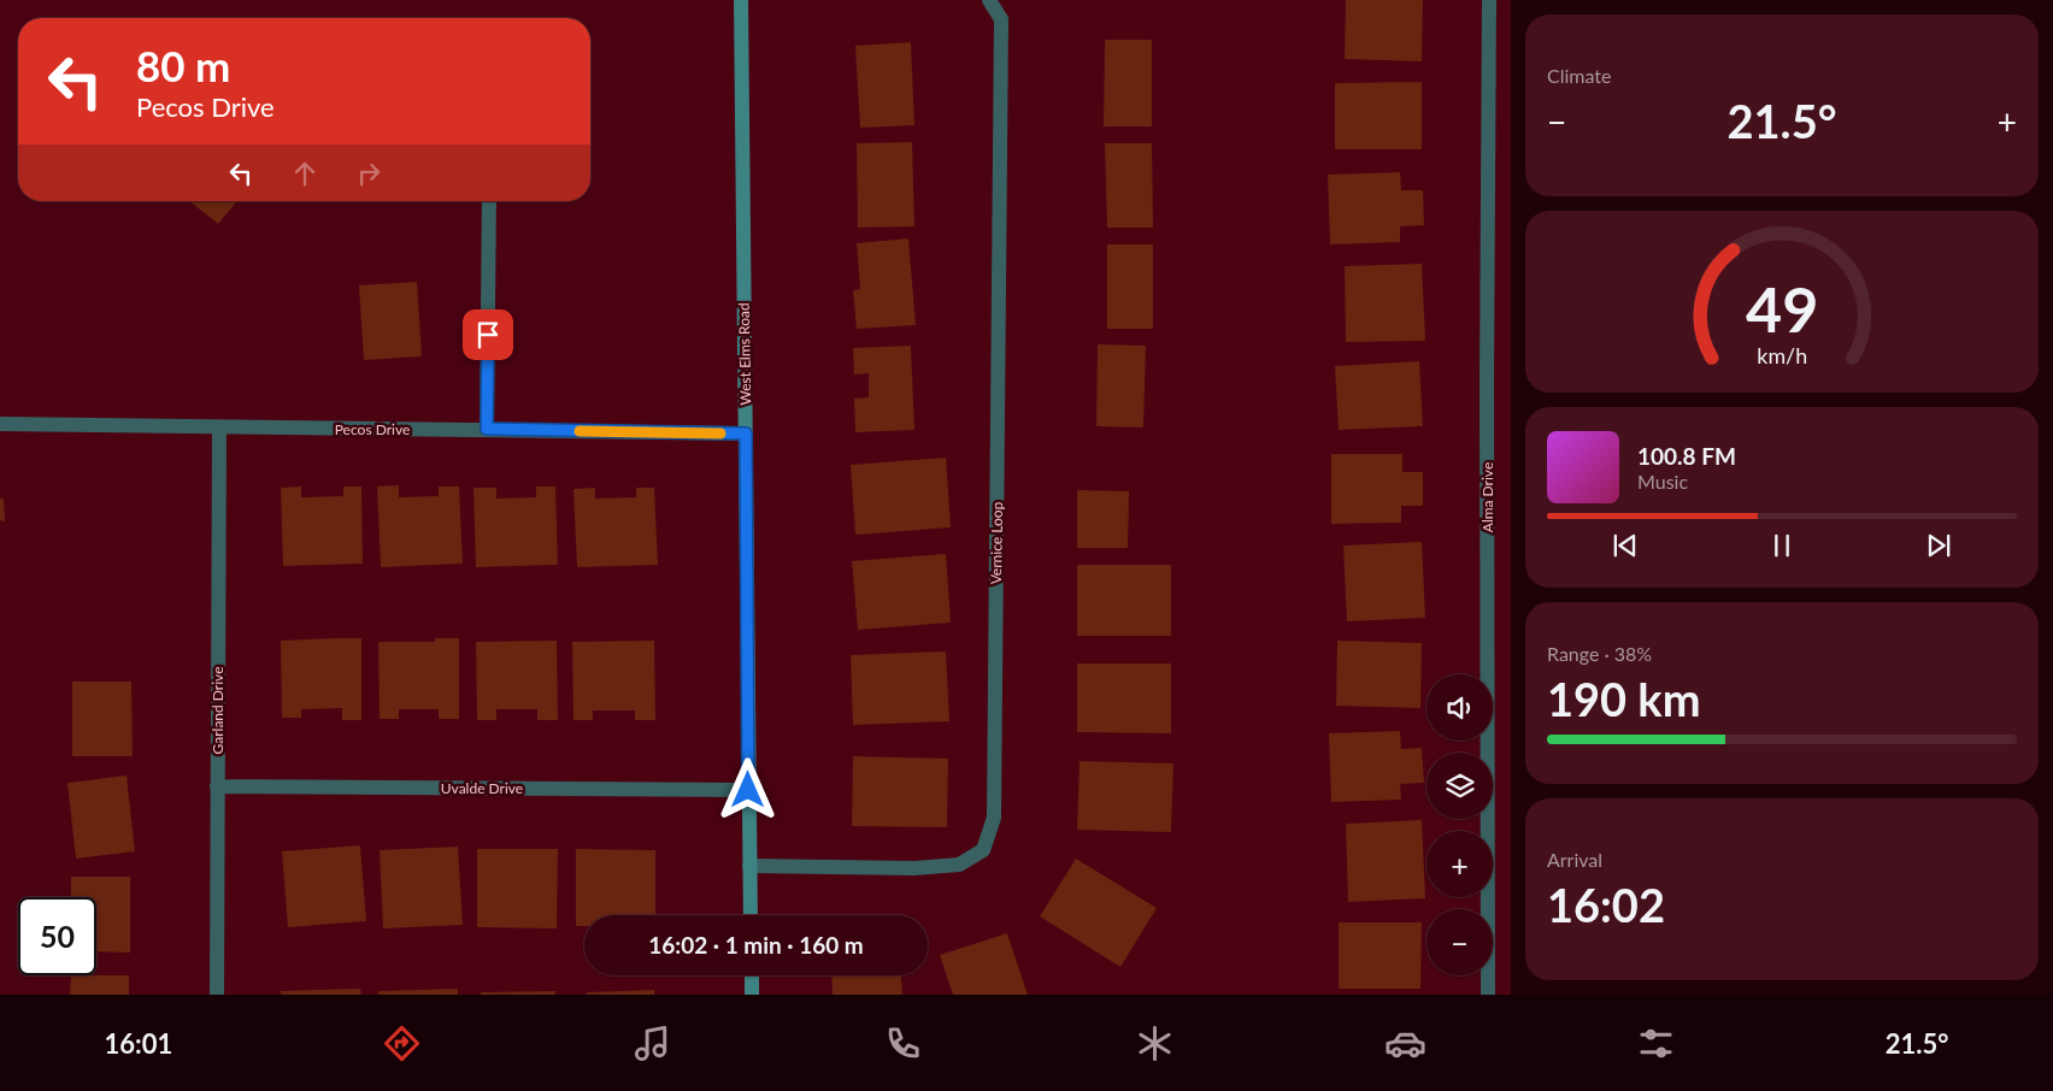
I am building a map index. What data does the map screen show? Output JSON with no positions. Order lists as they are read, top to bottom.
{
  "streets": {
    "main road": ["West Elms Road"],
    "street": [
      "Pecos Drive",
      "Alma Drive",
      "Vernice Loop",
      "Garland Drive",
      "Uvalde Drive"
    ]
  },
  "crossings": [
    ["West Elms Road", "Pecos Drive"],
    ["West Elms Road", "Vernice Loop"],
    ["West Elms Road", "Uvalde Drive"],
    ["Pecos Drive", "Garland Drive"],
    ["Garland Drive", "Uvalde Drive"]
  ],
  "page": {
    "tile": [
      "Climate",
      ["Range · 38%", "190 km"],
      ["Arrival", "16:02"]
    ],
    "turn": ["80 m", "Pecos Drive"],
    "heat": ["−", "21.5°", "+"],
    "song": ["100.8 FM", "Music"],
    "map_buttons": ["+", "−"],
    "limit": "50",
    "trip": "16:02 · 1 min · 160 m",
    "tabs": ["16:01", "21.5°"],
    "gauge": ["49", "km/h"]
  }
}
